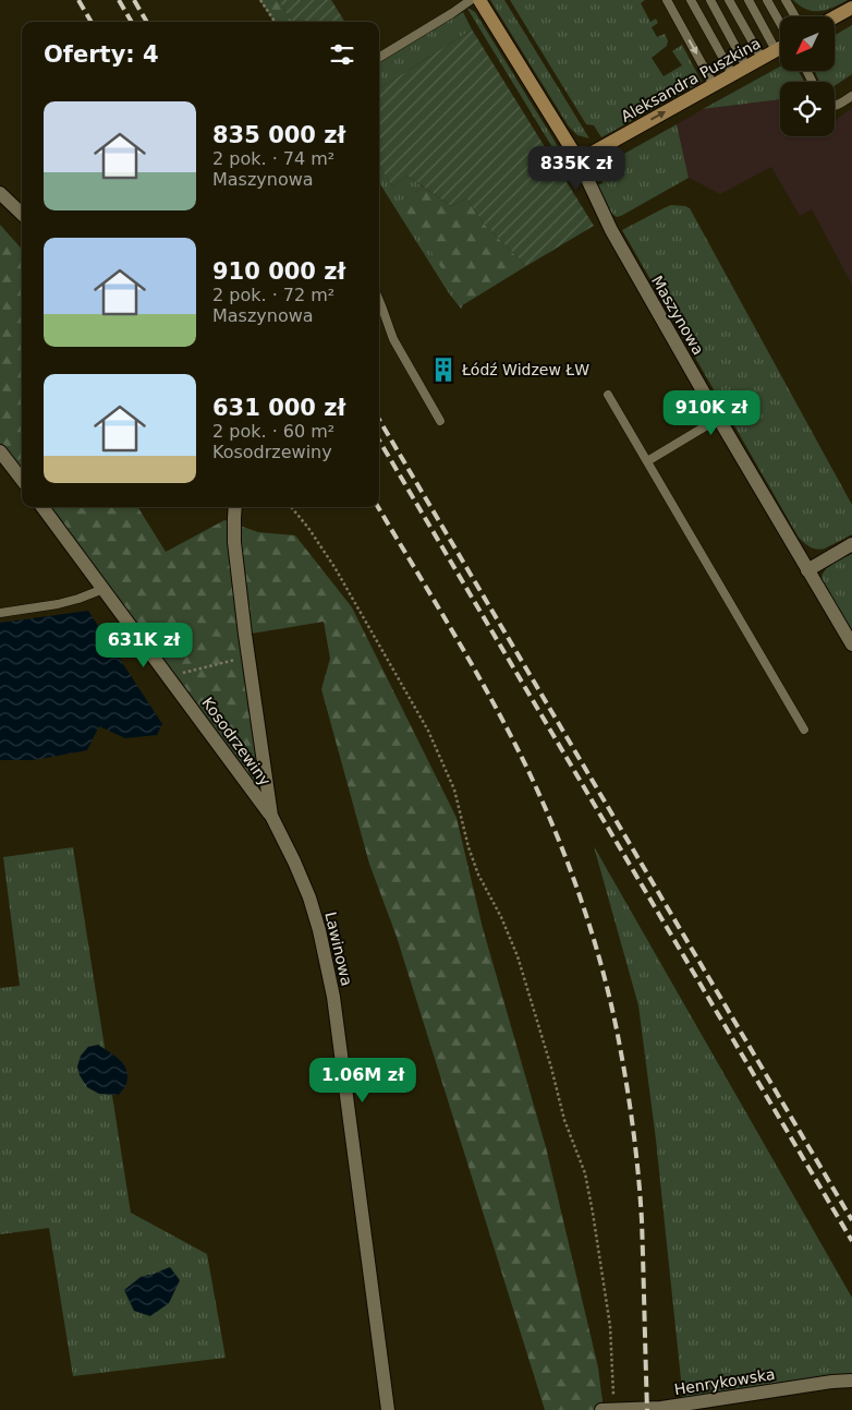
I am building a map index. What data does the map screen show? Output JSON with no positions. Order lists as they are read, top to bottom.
{
  "streets": {
    "street": [
      "Aleksandra Puszkina",
      "Maszynowa",
      "Kosodrzewiny",
      "Lawinowa",
      "Henrykowska"
    ]
  },
  "crossings": [
    ["Aleksandra Puszkina", "Maszynowa"],
    ["Kosodrzewiny", "Lawinowa"]
  ],
  "one_way": ["Aleksandra Puszkina"],
  "places": {
    "building": ["Łódź Widzew ŁW"]
  },
  "north": "bottom left",
  "page": {
    "heading": "Oferty: 4",
    "list": [
      {
        "name": "835 000 zł",
        "note": "2 pok. · 74 m² · Maszynowa"
      },
      {
        "name": "910 000 zł",
        "note": "2 pok. · 72 m² · Maszynowa"
      },
      {
        "name": "631 000 zł",
        "note": "2 pok. · 60 m² · Kosodrzewiny"
      }
    ],
    "price": [
      "835K zł",
      "910K zł",
      "631K zł",
      "1.06M zł"
    ]
  }
}
